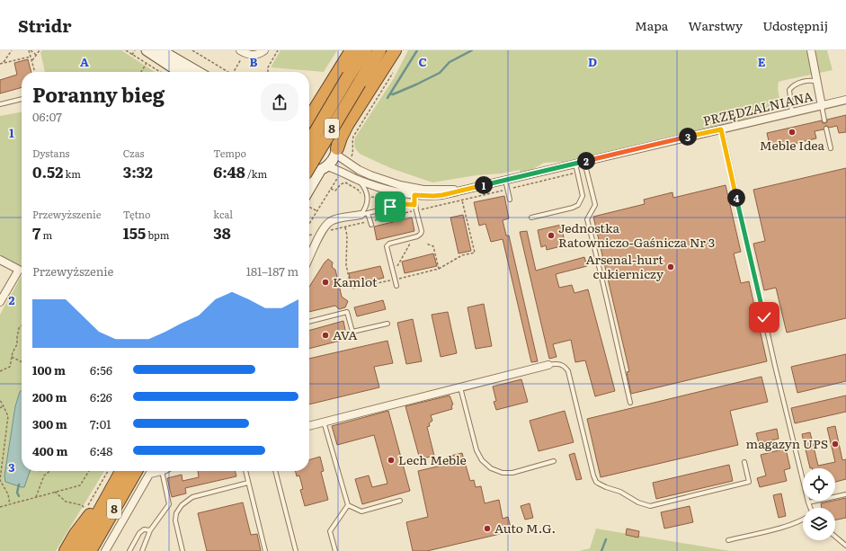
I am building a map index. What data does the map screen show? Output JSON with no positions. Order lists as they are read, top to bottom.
{
  "streets": {
    "highway": ["8"],
    "street": ["PRZĘDZALNIANA"]
  },
  "places": [
    "Meble Idea",
    "Jednostka Ratowniczo-Gaśnicza Nr 3",
    "Arsenal-hurt cukierniczy",
    "Kamlot",
    "AVA",
    "magazyn UPS",
    "Lech Meble",
    "Auto M.G."
  ],
  "page": {
    "header": "Stridr",
    "nav": ["Mapa", "Warstwy", "Udostępnij"],
    "heading": ["Poranny bieg", "06:07"],
    "pins": [
      "3",
      "2",
      "1",
      "4"
    ],
    "stats": [
      ["Dystans", "0.52 km"],
      ["Czas", "3:32"],
      ["Tempo", "6:48 /km"],
      ["Przewyższenie", "7 m"],
      ["Tętno", "155 bpm"],
      ["kcal", "38"]
    ],
    "chart": ["Przewyższenie", "181–187 m"],
    "list": [
      {
        "name": "100 m",
        "note": "6:56"
      },
      {
        "name": "200 m",
        "note": "6:26"
      },
      {
        "name": "300 m",
        "note": "7:01"
      },
      {
        "name": "400 m",
        "note": "6:48"
      }
    ]
  },
  "grid": {
    "columns": [
      "A",
      "B",
      "C",
      "D",
      "E"
    ],
    "rows": ["1", "2", "3"]
  }
}
